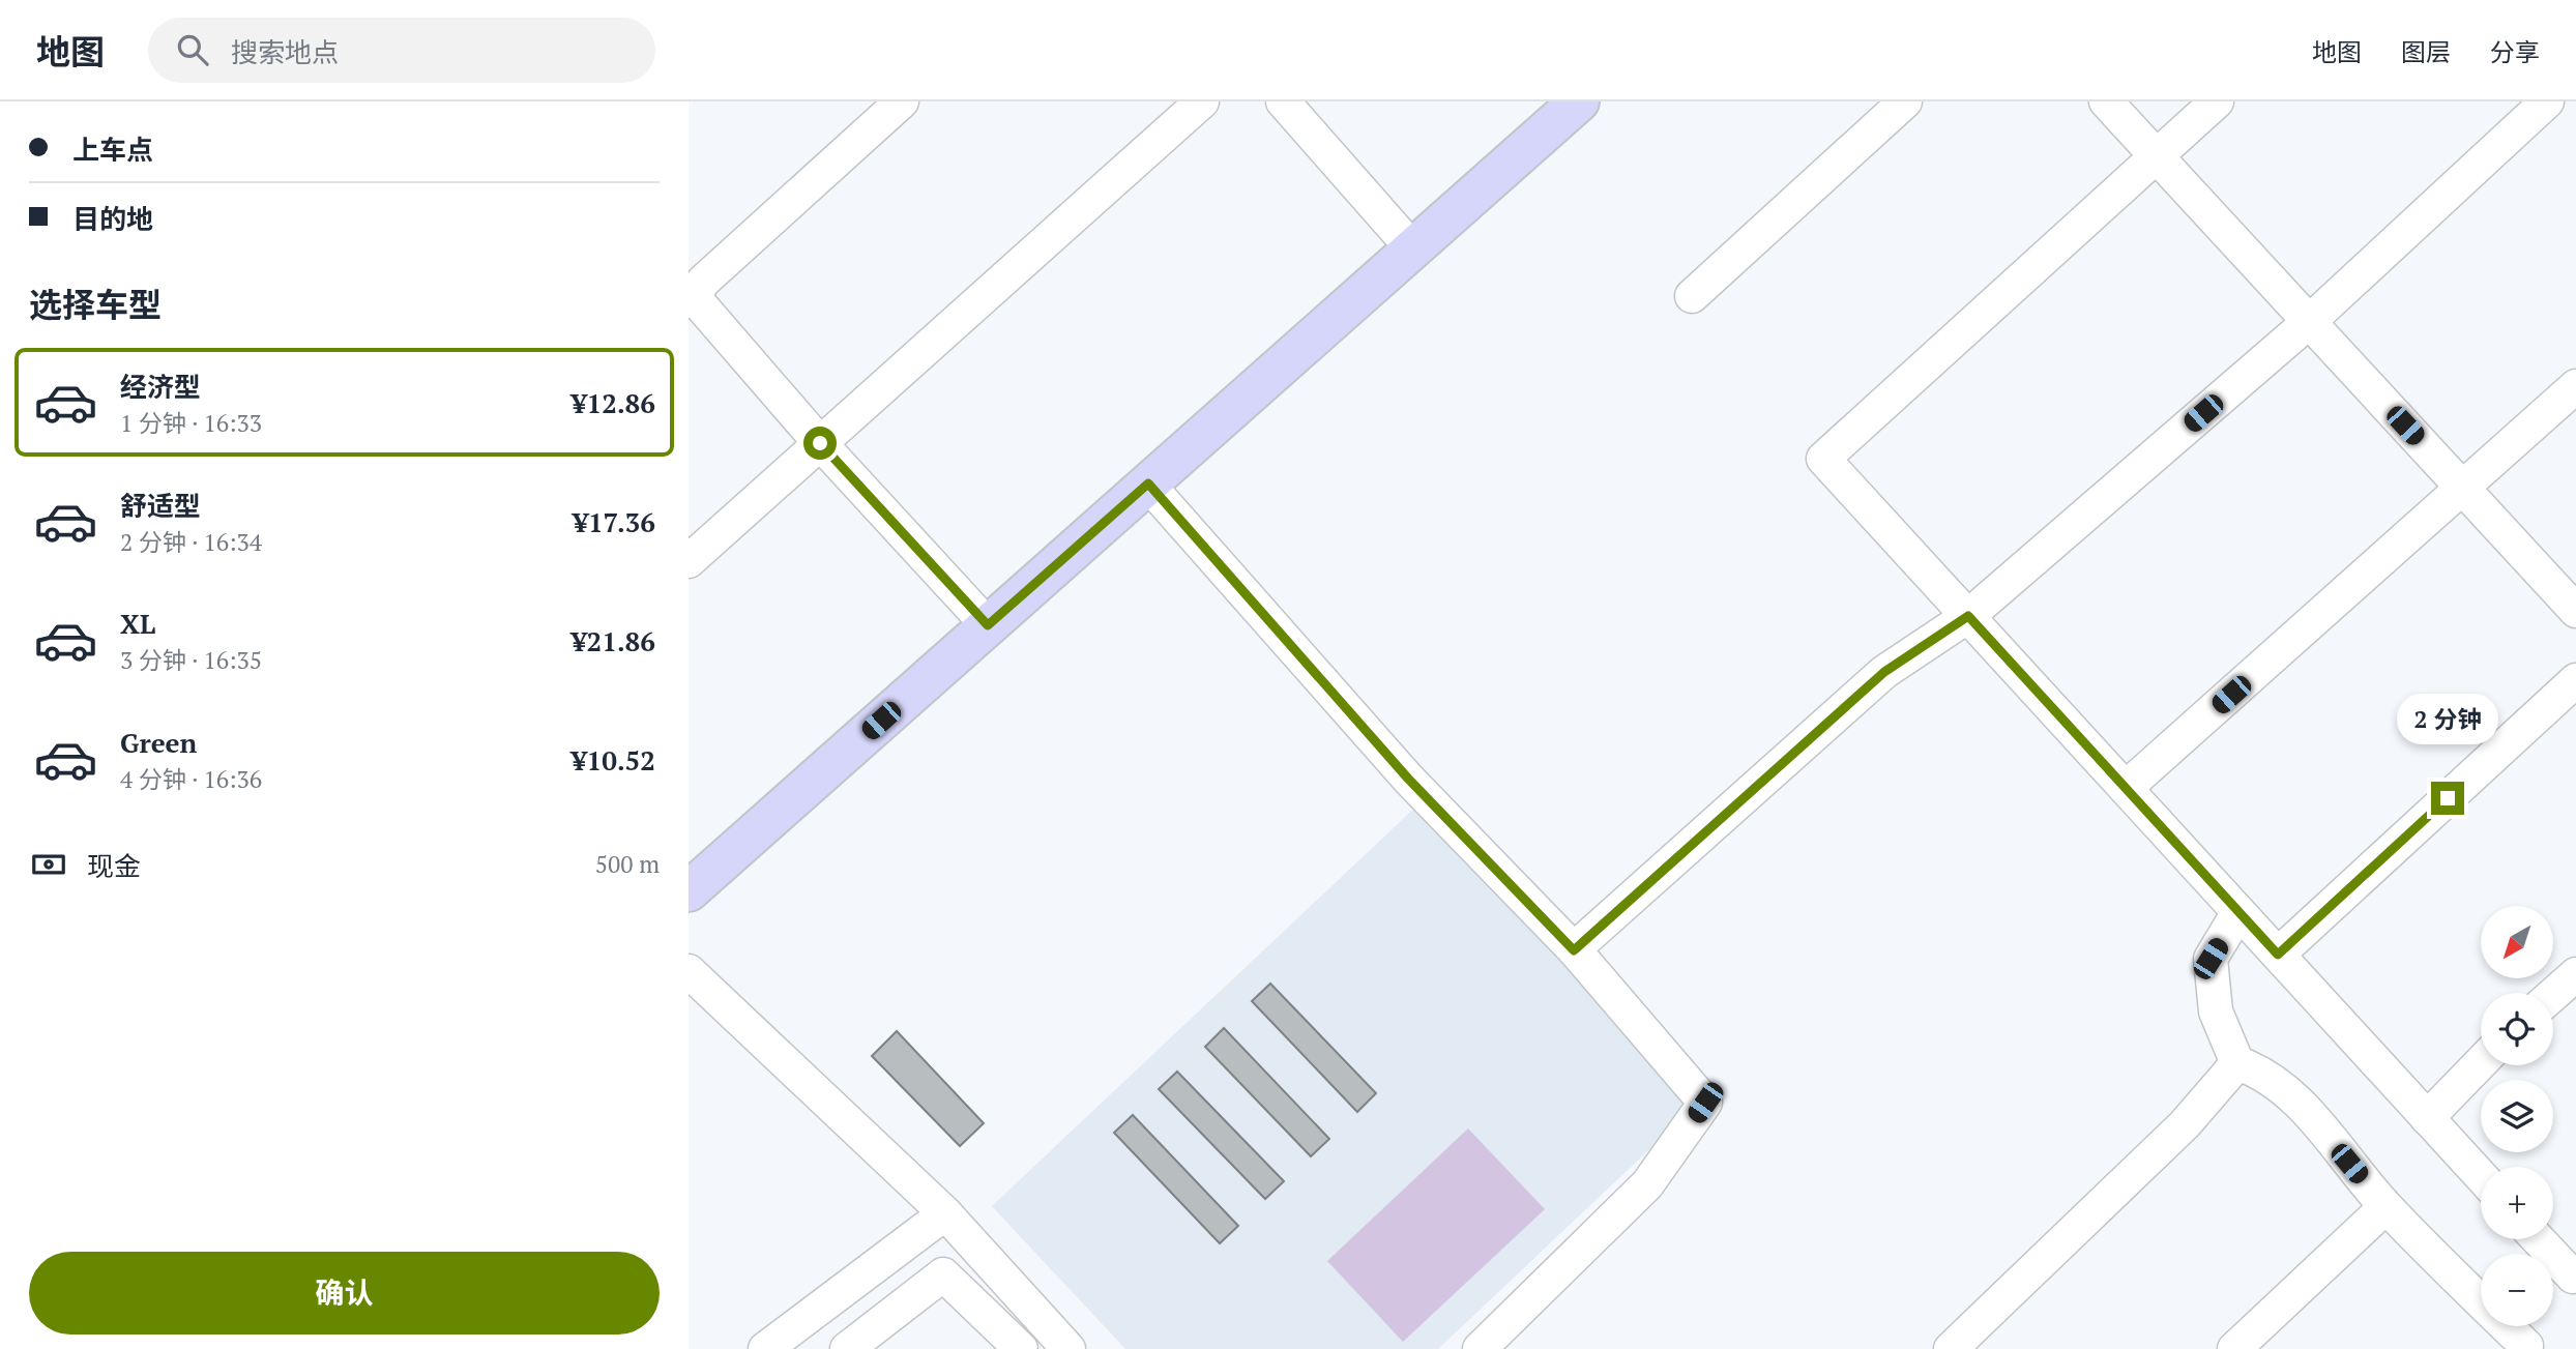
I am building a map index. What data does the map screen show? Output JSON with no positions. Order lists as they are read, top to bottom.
{
  "north": "bottom left",
  "page": {
    "header": "地图",
    "search": "搜索地点",
    "nav": ["地图", "图层", "分享"],
    "banner": ["上车点", "目的地"],
    "heading": "选择车型",
    "list": [
      {
        "name": "经济型",
        "note": "1 分钟 · 16:33",
        "value": "¥12.86"
      },
      {
        "name": "舒适型",
        "note": "2 分钟 · 16:34",
        "value": "¥17.36"
      },
      {
        "name": "XL",
        "note": "3 分钟 · 16:35",
        "value": "¥21.86"
      },
      {
        "name": "Green",
        "note": "4 分钟 · 16:36",
        "value": "¥10.52"
      }
    ],
    "bubble": "2 分钟",
    "pay": ["现金", "500 m"],
    "map_buttons": ["+", "−"],
    "buttons": "确认"
  }
}
